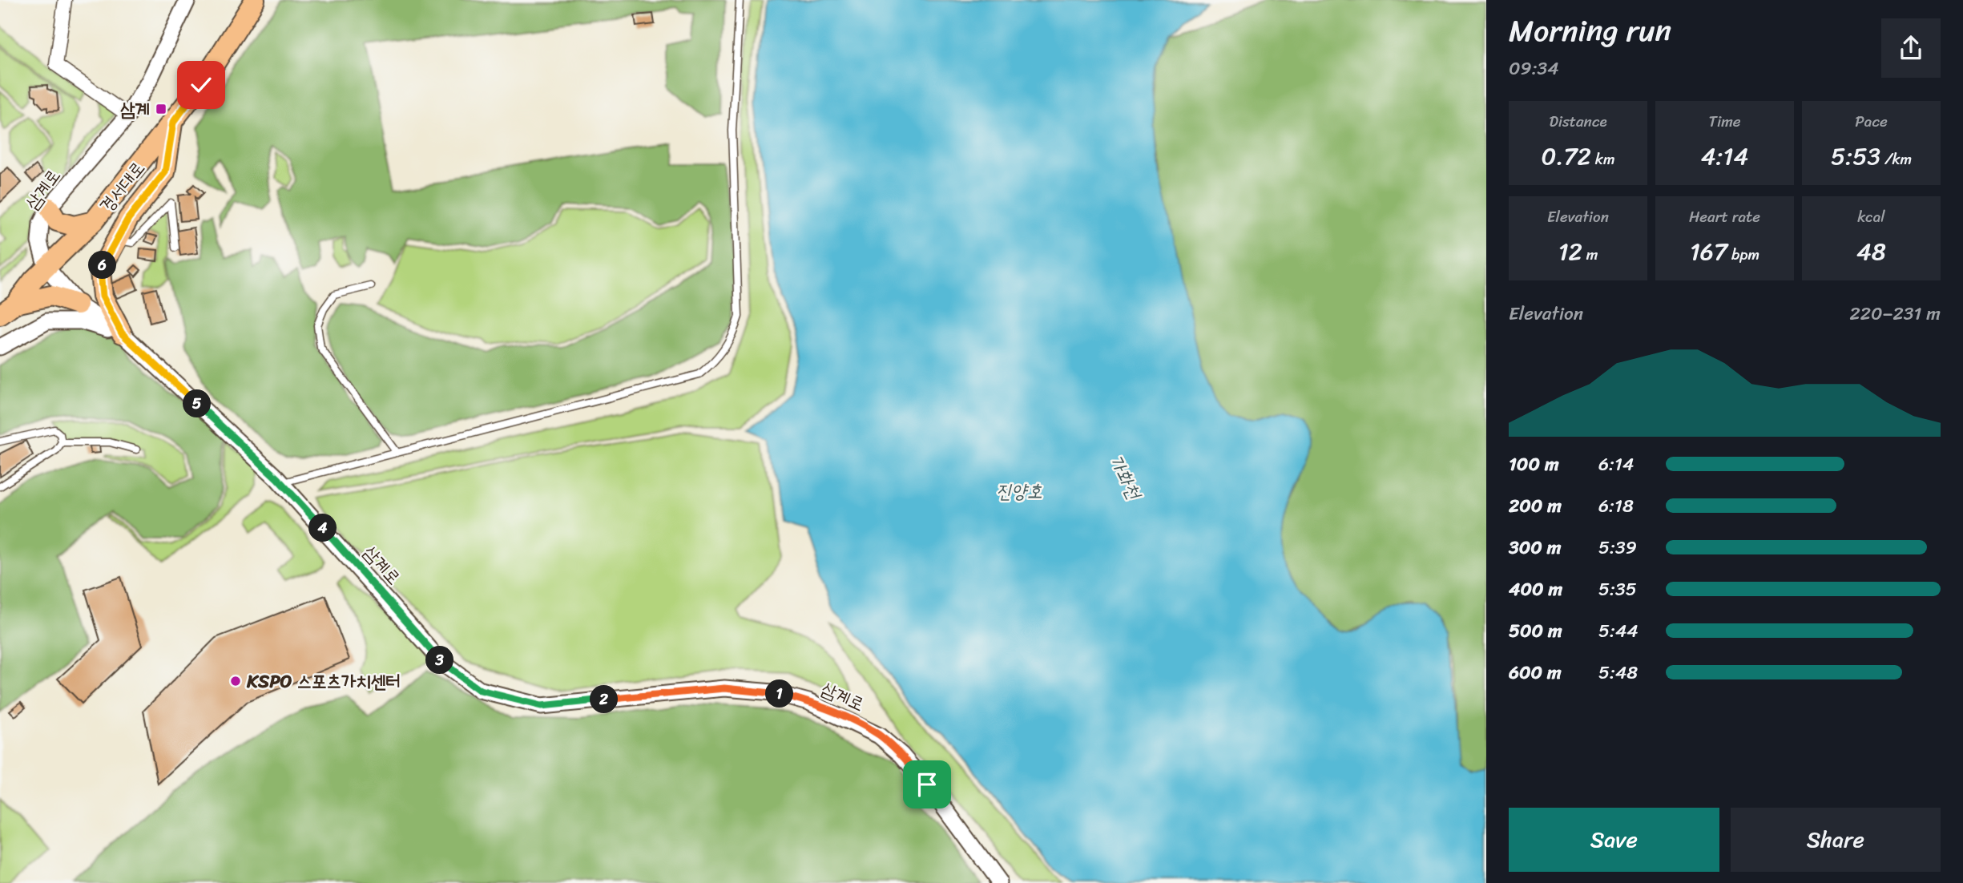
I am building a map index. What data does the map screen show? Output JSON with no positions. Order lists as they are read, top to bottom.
{
  "streets": {
    "main road": ["경서대로"],
    "street": ["삼계로"]
  },
  "crossings": [
    ["경서대로", "삼계로"]
  ],
  "water": ["가화천", "진양호"],
  "places": {
    "transit": ["삼계"],
    "other": ["KSPO 스포츠가치센터"]
  },
  "page": {
    "heading": ["Morning run", "09:34"],
    "stats": [
      ["Distance", "0.72 km"],
      ["Time", "4:14"],
      ["Pace", "5:53 /km"],
      ["Elevation", "12 m"],
      ["Heart rate", "167 bpm"],
      ["kcal", "48"]
    ],
    "pins": [
      "6",
      "5",
      "4",
      "3",
      "1",
      "2"
    ],
    "chart": ["Elevation", "220–231 m"],
    "list": [
      {
        "name": "100 m",
        "note": "6:14"
      },
      {
        "name": "200 m",
        "note": "6:18"
      },
      {
        "name": "300 m",
        "note": "5:39"
      },
      {
        "name": "400 m",
        "note": "5:35"
      },
      {
        "name": "500 m",
        "note": "5:44"
      },
      {
        "name": "600 m",
        "note": "5:48"
      }
    ],
    "buttons": ["Save", "Share"]
  }
}
